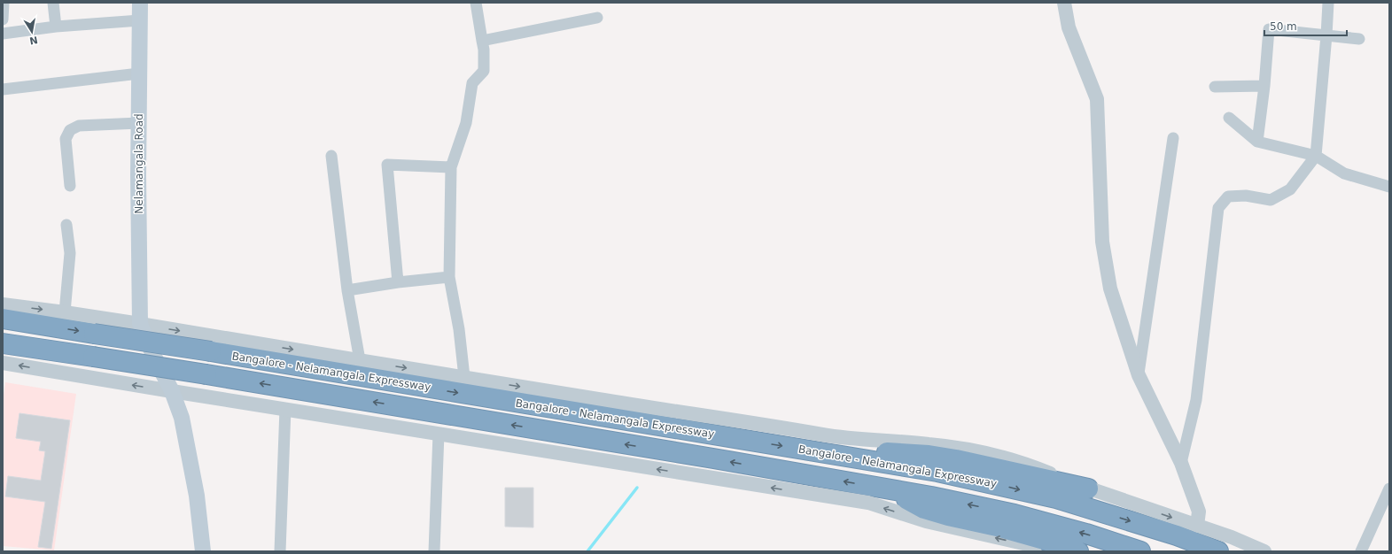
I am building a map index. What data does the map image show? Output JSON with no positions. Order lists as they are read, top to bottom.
{
  "streets": {
    "highway": ["Bangalore - Nelamangala Expressway"],
    "main road": ["Nelamangala Road"]
  },
  "scale_bar": "50 m",
  "north": "bottom"
}
